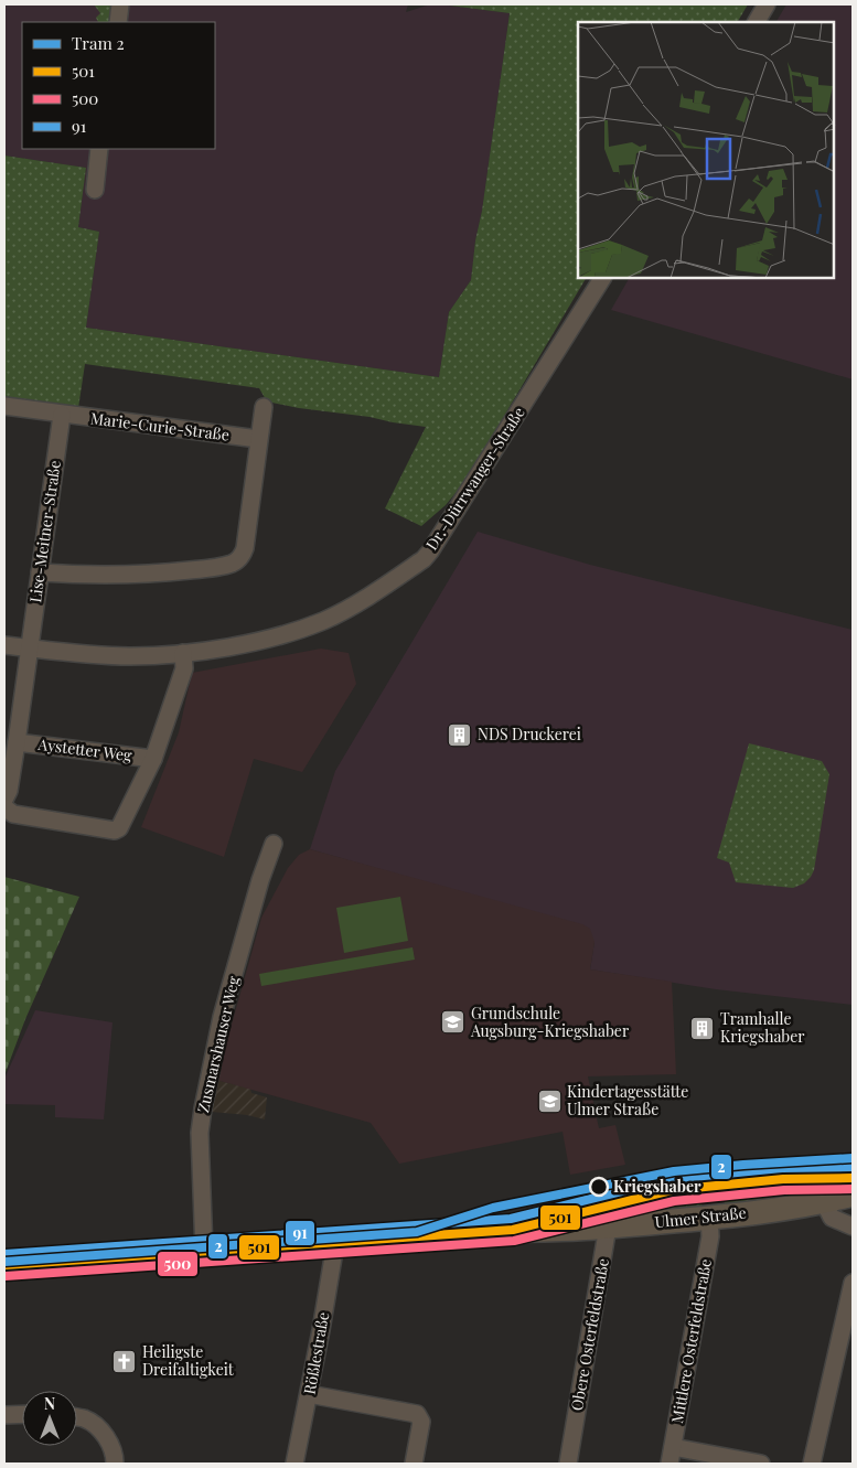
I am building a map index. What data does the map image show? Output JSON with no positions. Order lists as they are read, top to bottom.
{
  "streets": {
    "street": [
      "Marie-Curie-Straße",
      "Dr.-Dürrwanger-Straße",
      "Lise-Meitner-Straße",
      "Aystetter Weg",
      "Zusmarshauser Weg",
      "Ulmer Straße",
      "Obere Osterfeldstraße",
      "Mittlere Osterfeldstraße",
      "Rößlestraße"
    ]
  },
  "crossings": [
    ["Marie-Curie-Straße", "Lise-Meitner-Straße"],
    ["Dr.-Dürrwanger-Straße", "Lise-Meitner-Straße"],
    ["Dr.-Dürrwanger-Straße", "Aystetter Weg"],
    ["Lise-Meitner-Straße", "Aystetter Weg"],
    ["Zusmarshauser Weg", "Ulmer Straße"],
    ["Ulmer Straße", "Obere Osterfeldstraße"],
    ["Ulmer Straße", "Mittlere Osterfeldstraße"],
    ["Ulmer Straße", "Rößlestraße"]
  ],
  "places": {
    "building": ["NDS Druckerei", "Tramhalle Kriegshaber"],
    "school or university": ["Grundschule Augsburg-Kriegshaber", "Kindertagesstätte Ulmer Straße"],
    "other": ["Kriegshaber"],
    "church": ["Heiligste Dreifaltigkeit"]
  },
  "lines": [
    "tram line 2",
    "transit line 91",
    "transit line 501",
    "transit line 500"
  ],
  "legend": [
    "Tram 2",
    "501",
    "500",
    "91"
  ],
  "north": "top"
}
